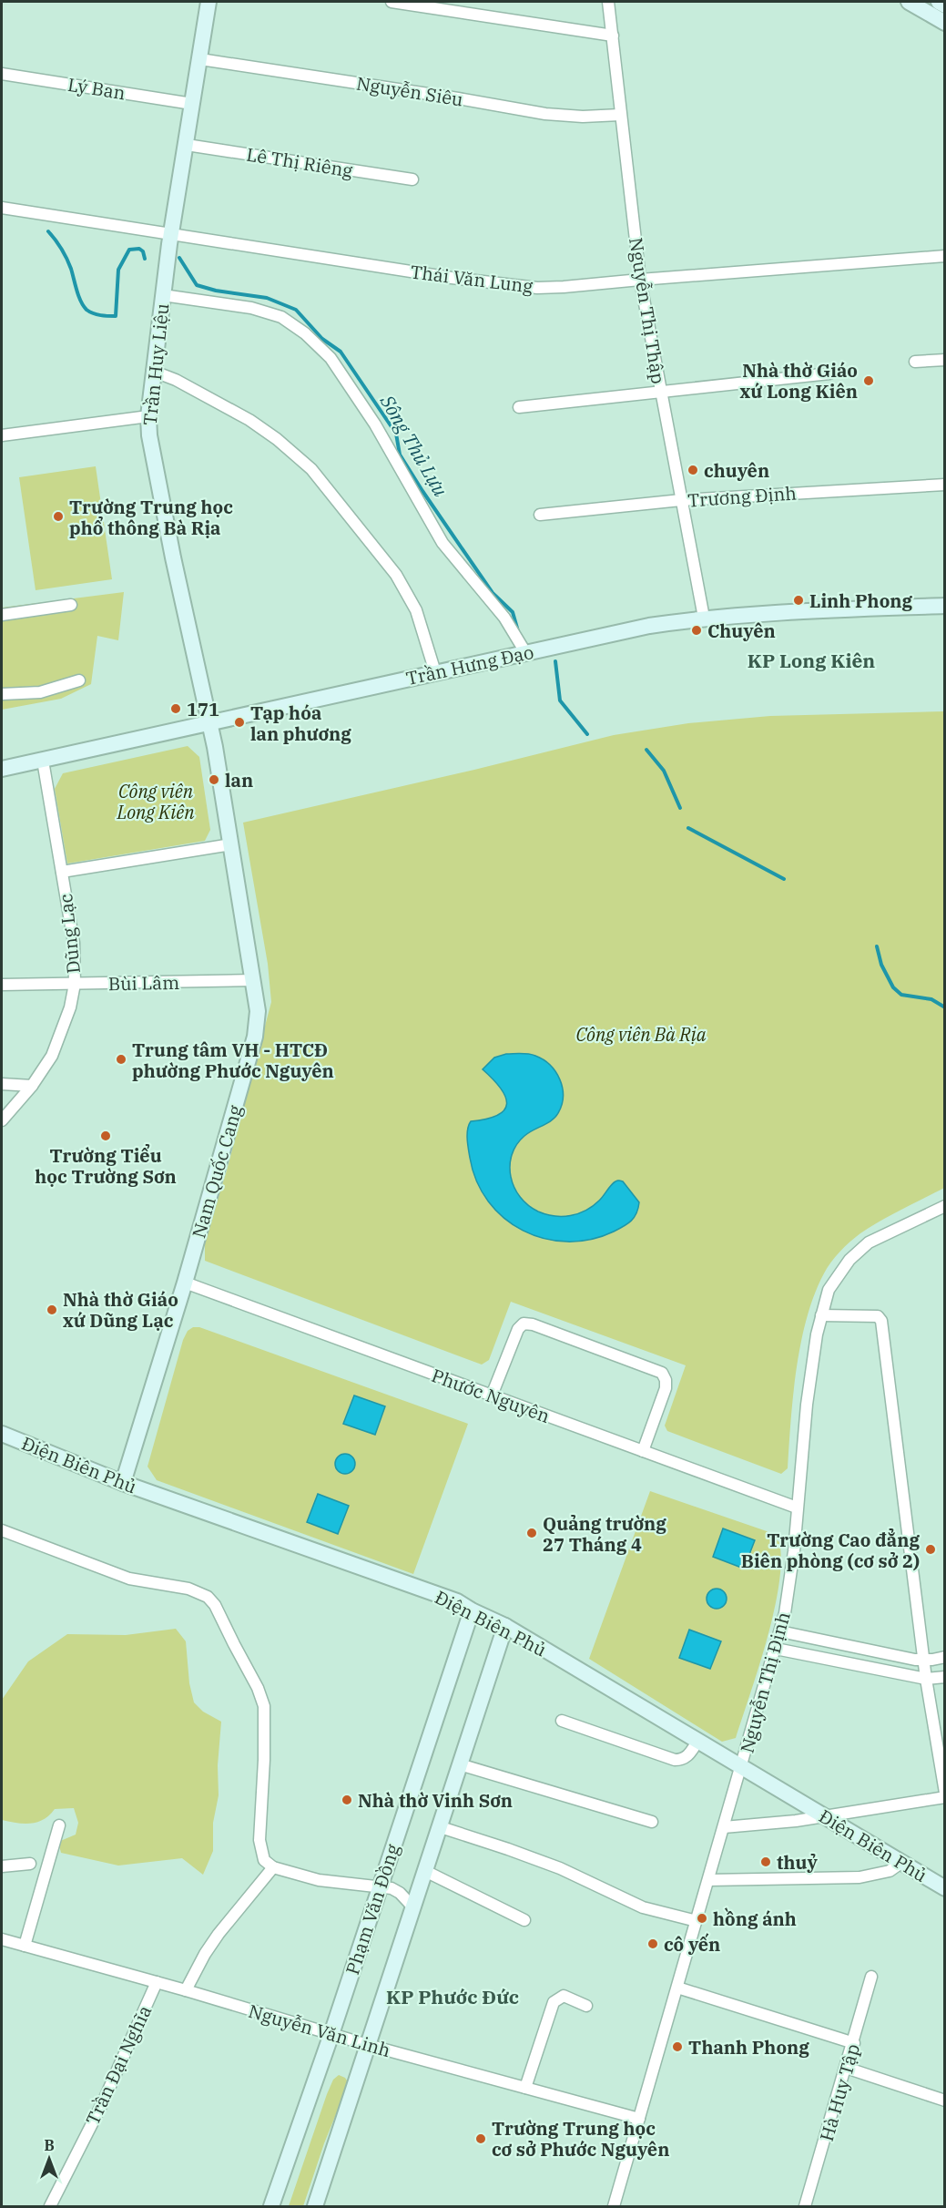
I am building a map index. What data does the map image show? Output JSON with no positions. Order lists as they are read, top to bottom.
{
  "streets": {
    "street": [
      "Lý Ban",
      "Nguyễn Siêu",
      "Lê Thị Riêng",
      "Thái Văn Lung",
      "Nguyễn Thị Thập",
      "Trần Huy Liệu",
      "Trương Định",
      "Trần Hưng Đạo",
      "Dũng Lạc",
      "Bùi Lâm",
      "Nam Quốc Cang",
      "Phước Nguyên",
      "Điện Biên Phủ",
      "Nguyễn Thị Định",
      "Phạm Văn Đồng",
      "Nguyễn Văn Linh",
      "Trần Đại Nghĩa",
      "Hà Huy Tập"
    ]
  },
  "crossings": [
    ["Lý Ban", "Trần Huy Liệu"],
    ["Nguyễn Siêu", "Nguyễn Thị Thập"],
    ["Nguyễn Siêu", "Trần Huy Liệu"],
    ["Lê Thị Riêng", "Trần Huy Liệu"],
    ["Thái Văn Lung", "Nguyễn Thị Thập"],
    ["Thái Văn Lung", "Trần Huy Liệu"],
    ["Nguyễn Thị Thập", "Trương Định"],
    ["Nguyễn Thị Thập", "Trần Hưng Đạo"],
    ["Trần Huy Liệu", "Trần Hưng Đạo"],
    ["Trần Huy Liệu", "Nam Quốc Cang"],
    ["Trần Hưng Đạo", "Dũng Lạc"],
    ["Trần Hưng Đạo", "Nam Quốc Cang"],
    ["Dũng Lạc", "Bùi Lâm"],
    ["Bùi Lâm", "Nam Quốc Cang"],
    ["Nam Quốc Cang", "Phước Nguyên"],
    ["Nam Quốc Cang", "Điện Biên Phủ"],
    ["Phước Nguyên", "Nguyễn Thị Định"],
    ["Điện Biên Phủ", "Nguyễn Thị Định"],
    ["Điện Biên Phủ", "Phạm Văn Đồng"],
    ["Nguyễn Thị Định", "Nguyễn Văn Linh"],
    ["Phạm Văn Đồng", "Nguyễn Văn Linh"],
    ["Nguyễn Văn Linh", "Trần Đại Nghĩa"]
  ],
  "districts": ["KP Long Kiên", "KP Phước Đức"],
  "water": ["Sông Thủ Lựu"],
  "parks": ["Công viên Long Kiên", "Công viên Bà Rịa"],
  "places": [
    "Nhà thờ Giáo xứ Long Kiên",
    "chuyên",
    "Trường Trung học phổ thông Bà Rịa",
    "Linh Phong",
    "Chuyên",
    "171",
    "Tạp hóa lan phương",
    "lan",
    "Trung tâm VH - HTCĐ phường Phước Nguyên",
    "Trường Tiểu học Trường Sơn",
    "Nhà thờ Giáo xứ Dũng Lạc",
    "Quảng trường 27 Tháng 4",
    "Trường Cao đẳng Biên phòng (cơ sở 2)",
    "Nhà thờ Vinh Sơn",
    "thuỷ",
    "hồng ánh",
    "cô yến",
    "Thanh Phong",
    "Trường Trung học cơ sở Phước Nguyên"
  ],
  "north": "top"
}
